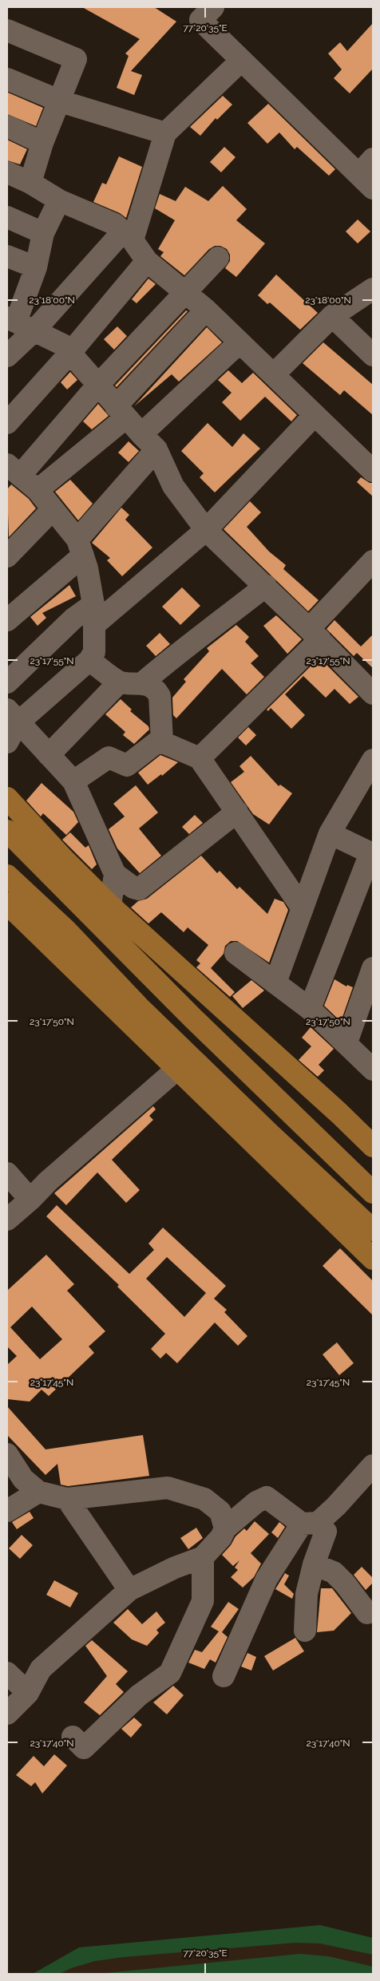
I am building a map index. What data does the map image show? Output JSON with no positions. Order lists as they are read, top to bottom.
{
  "coordinates": [
    "77°20'35\"E",
    "23°18'00\"N",
    "23°17'55\"N",
    "23°17'50\"N",
    "23°17'45\"N",
    "23°17'40\"N"
  ]
}
